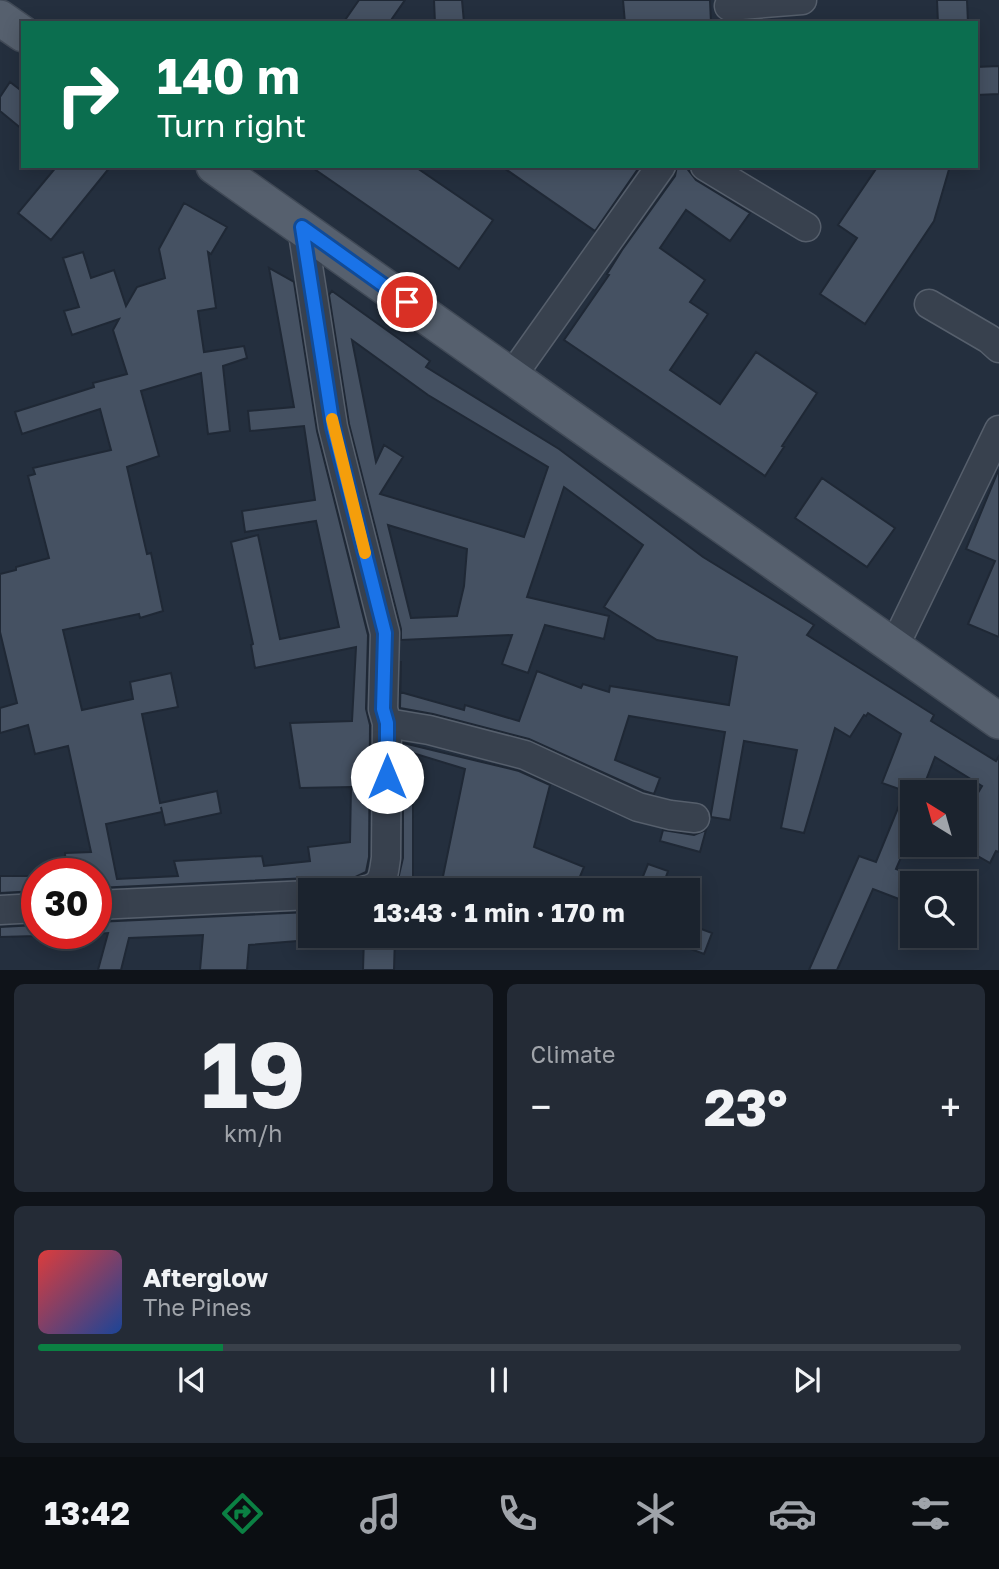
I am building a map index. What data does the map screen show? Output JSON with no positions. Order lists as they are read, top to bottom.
{
  "north": "top left",
  "page": {
    "turn": ["140 m", "Turn right"],
    "limit": "30",
    "trip": "13:43 · 1 min · 170 m",
    "tile": [
      ["19", "km/h"],
      "Climate"
    ],
    "heat": ["−", "23°", "+"],
    "song": ["Afterglow", "The Pines"],
    "tabs": "13:42"
  }
}
